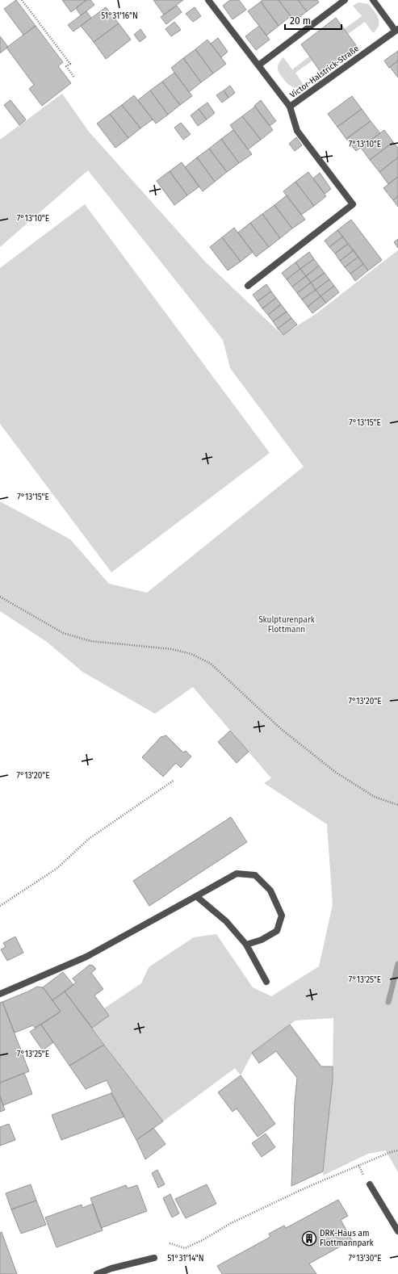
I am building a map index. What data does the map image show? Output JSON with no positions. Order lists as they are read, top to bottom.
{
  "streets": {
    "street": ["Victor-Halstrick-Straße"]
  },
  "parks": ["Skulpturenpark Flottmann"],
  "places": {
    "building": ["DRK-Haus am Flottmannpark"]
  },
  "scale_bar": "20 m",
  "coordinates": [
    "51°31'16\"N",
    "7°13'10\"E",
    "7°13'15\"E",
    "7°13'20\"E",
    "7°13'25\"E",
    "7°13'30\"E",
    "51°31'14\"N"
  ]
}
